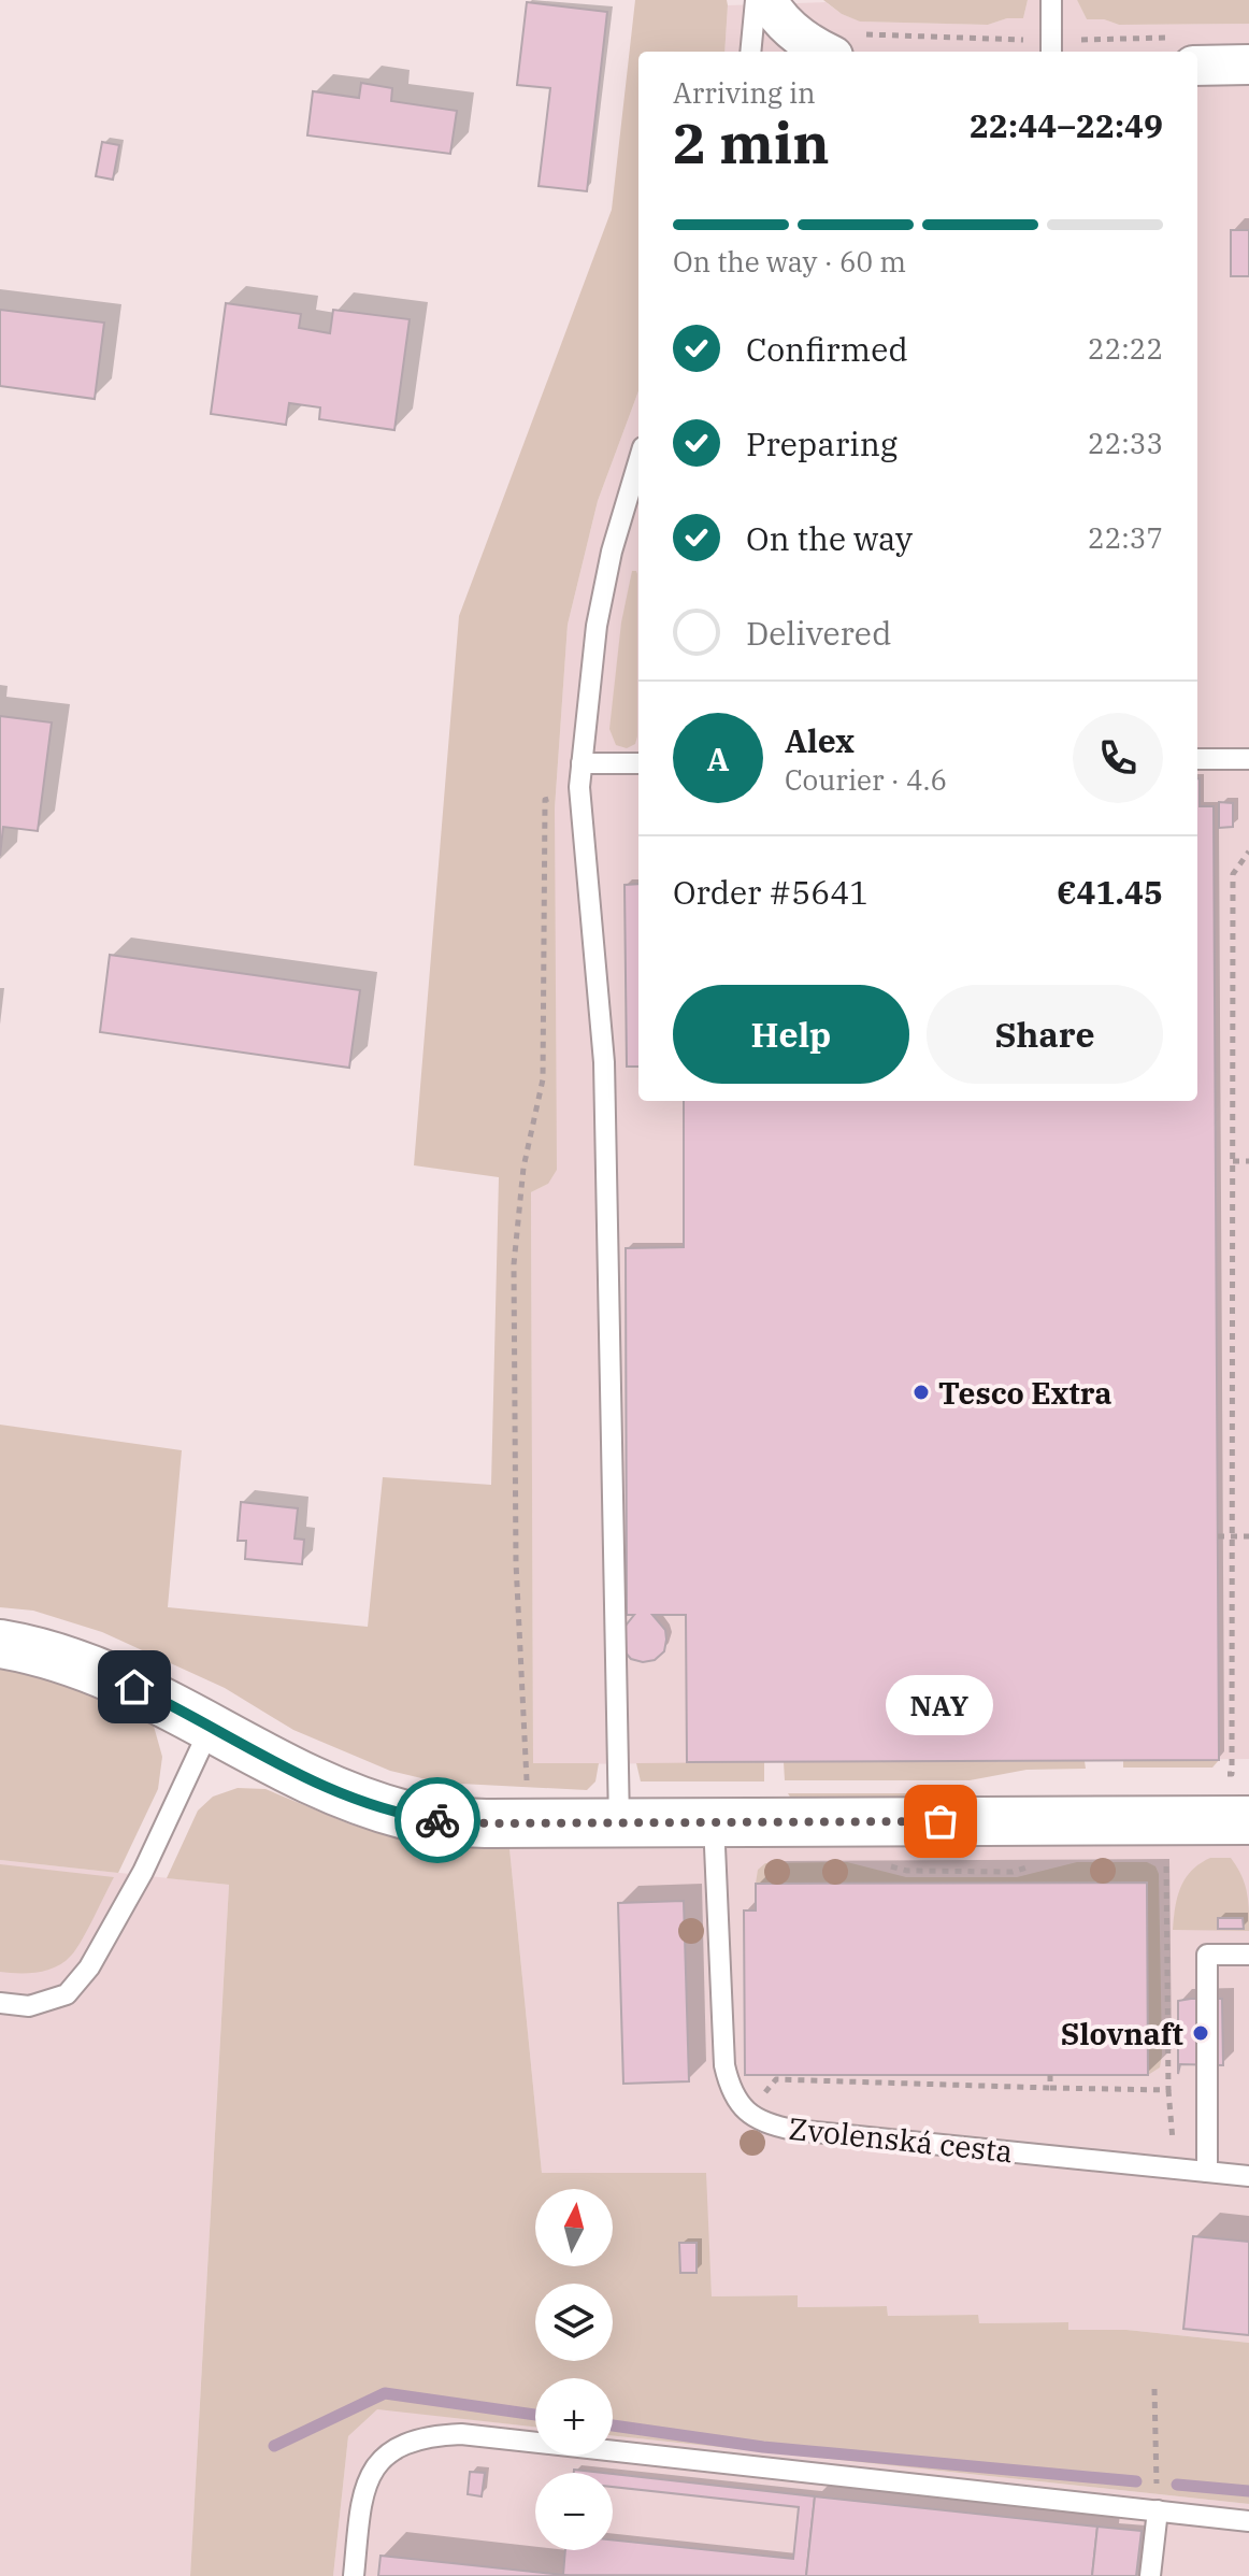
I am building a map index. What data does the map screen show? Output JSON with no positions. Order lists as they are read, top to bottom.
{
  "streets": {
    "lane": ["Zvolenská cesta"]
  },
  "places": ["Tesco Extra", "NAY", "Slovnaft"],
  "north": "top",
  "page": {
    "heading": ["2 min", "Arriving in", "22:44–22:49"],
    "panel": [
      "Alex",
      "Courier · 4.6",
      "Order #5641",
      "€41.45"
    ],
    "bar": "On the way · 60 m",
    "list": [
      ["Confirmed", "22:22"],
      ["Preparing", "22:33"],
      ["On the way", "22:37"],
      "Delivered"
    ],
    "round": "A",
    "buttons": ["Help", "Share"],
    "bubble": "NAY",
    "map_buttons": ["+", "−"]
  }
}
